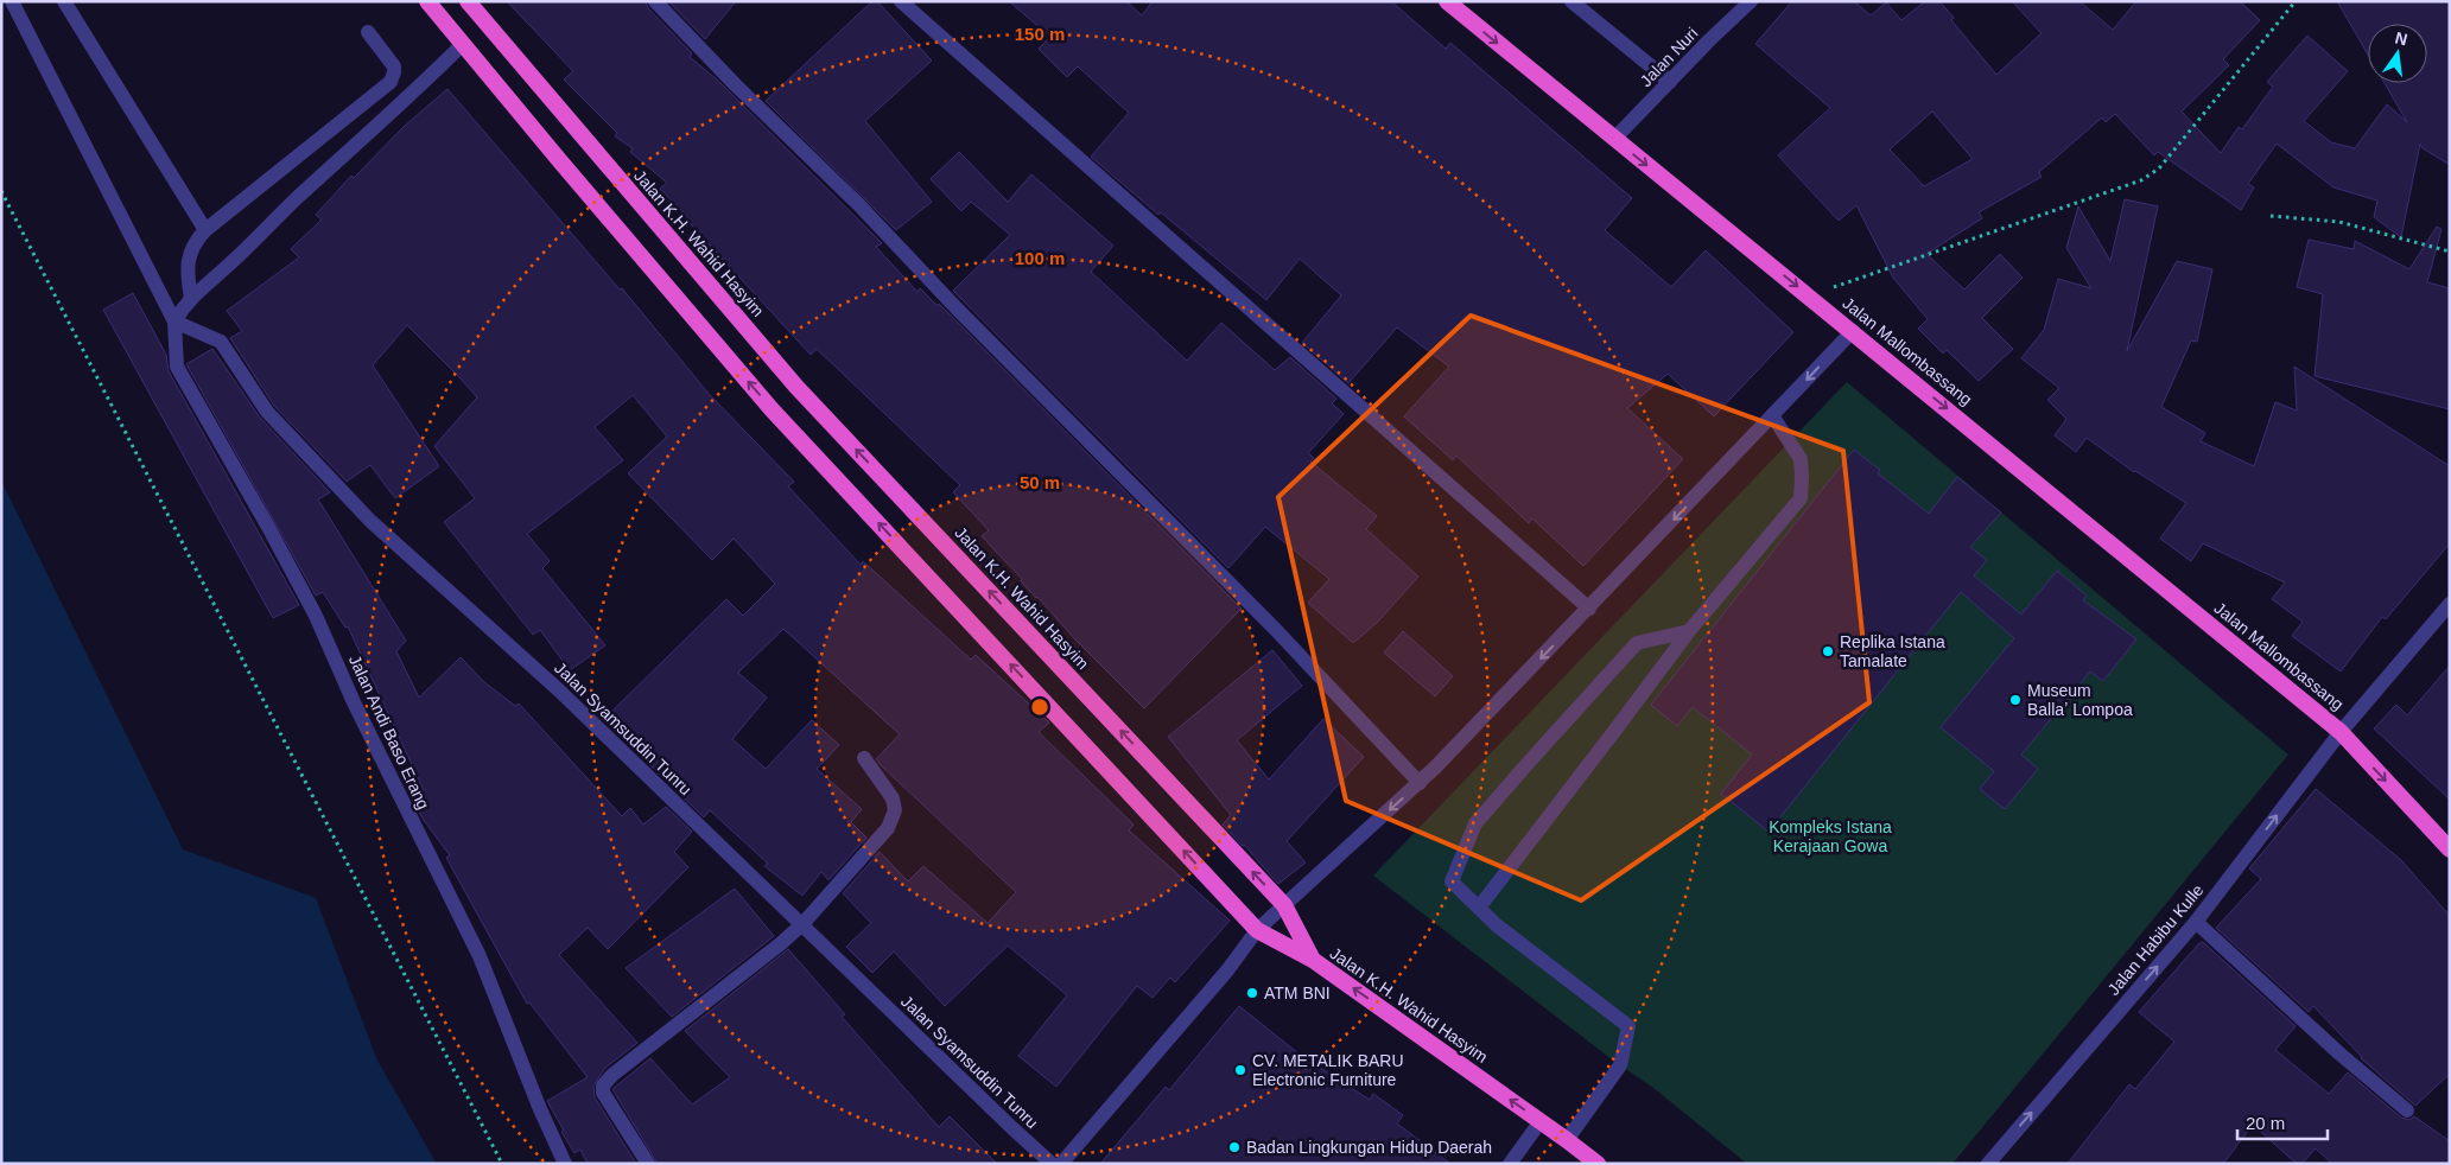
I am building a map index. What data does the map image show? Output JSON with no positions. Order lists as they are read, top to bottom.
{
  "streets": {
    "highway": ["Jalan K.H. Wahid Hasyim", "Jalan Mallombassang"],
    "street": [
      "Jalan Nuri",
      "Jalan Syamsuddin Tunru",
      "Jalan Andi Baso Erang",
      "Jalan Habibu Kulle"
    ]
  },
  "crossings": [
    ["Jalan Nuri", "Jalan Mallombassang"],
    ["Jalan Mallombassang", "Jalan Habibu Kulle"],
    ["Jalan Syamsuddin Tunru", "Jalan Andi Baso Erang"]
  ],
  "one_way": ["Jalan Mallombassang", "Jalan Habibu Kulle"],
  "parks": ["Kompleks Istana Kerajaan Gowa"],
  "places": [
    "Replika Istana Tamalate",
    "Museum Ballaʼ Lompoa",
    "ATM BNI",
    "CV. METALIK BARU Electronic Furniture",
    "Badan Lingkungan Hidup Daerah"
  ],
  "scale_bar": "20 m",
  "north": "top",
  "rings": ["150 m", "100 m", "50 m"]
}
